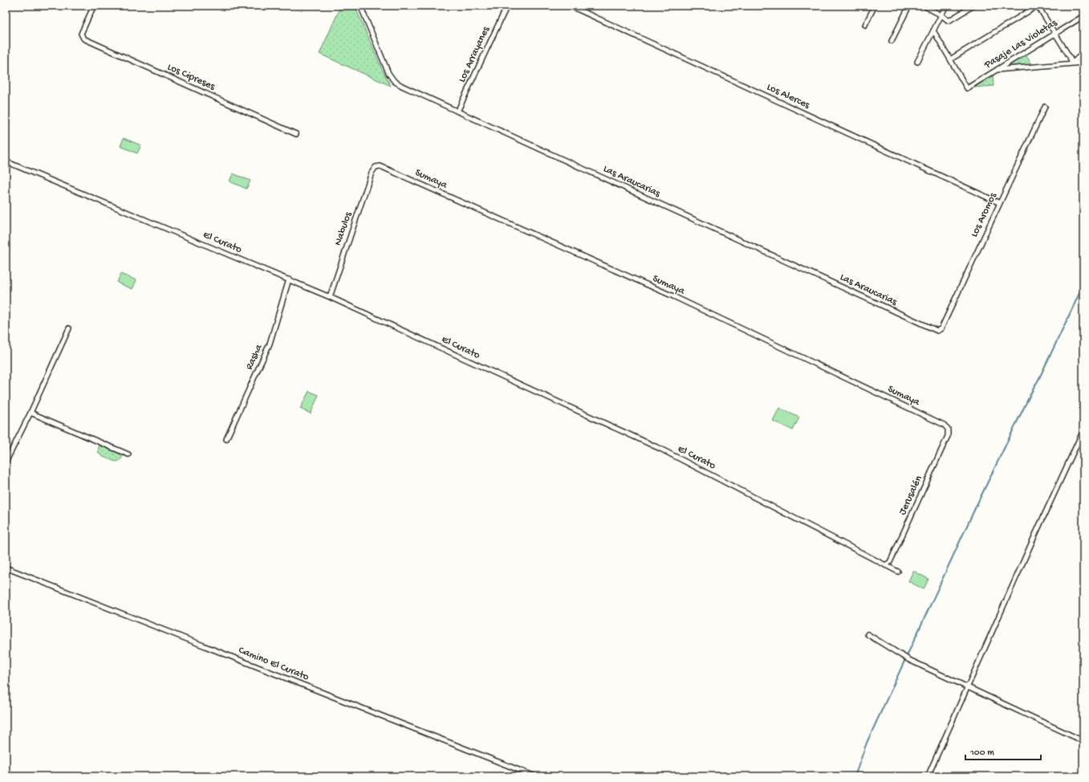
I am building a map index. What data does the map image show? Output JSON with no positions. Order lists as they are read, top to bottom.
{
  "streets": {
    "street": [
      "Pasaje Las Violetas",
      "Los Arrayanes",
      "Los Cipreses",
      "Los Alerces",
      "Sumaya",
      "Las Araucarias",
      "Los Aromos",
      "Nabulos",
      "El Curato",
      "Rasha",
      "Jerusalén",
      "Camino El Curato"
    ]
  },
  "crossings": [
    ["Los Arrayanes", "Las Araucarias"],
    ["Los Alerces", "Los Aromos"],
    ["Sumaya", "Nabulos"],
    ["Sumaya", "Jerusalén"],
    ["Las Araucarias", "Los Aromos"],
    ["Nabulos", "El Curato"],
    ["El Curato", "Rasha"],
    ["El Curato", "Jerusalén"]
  ],
  "scale_bar": "100 m"
}
